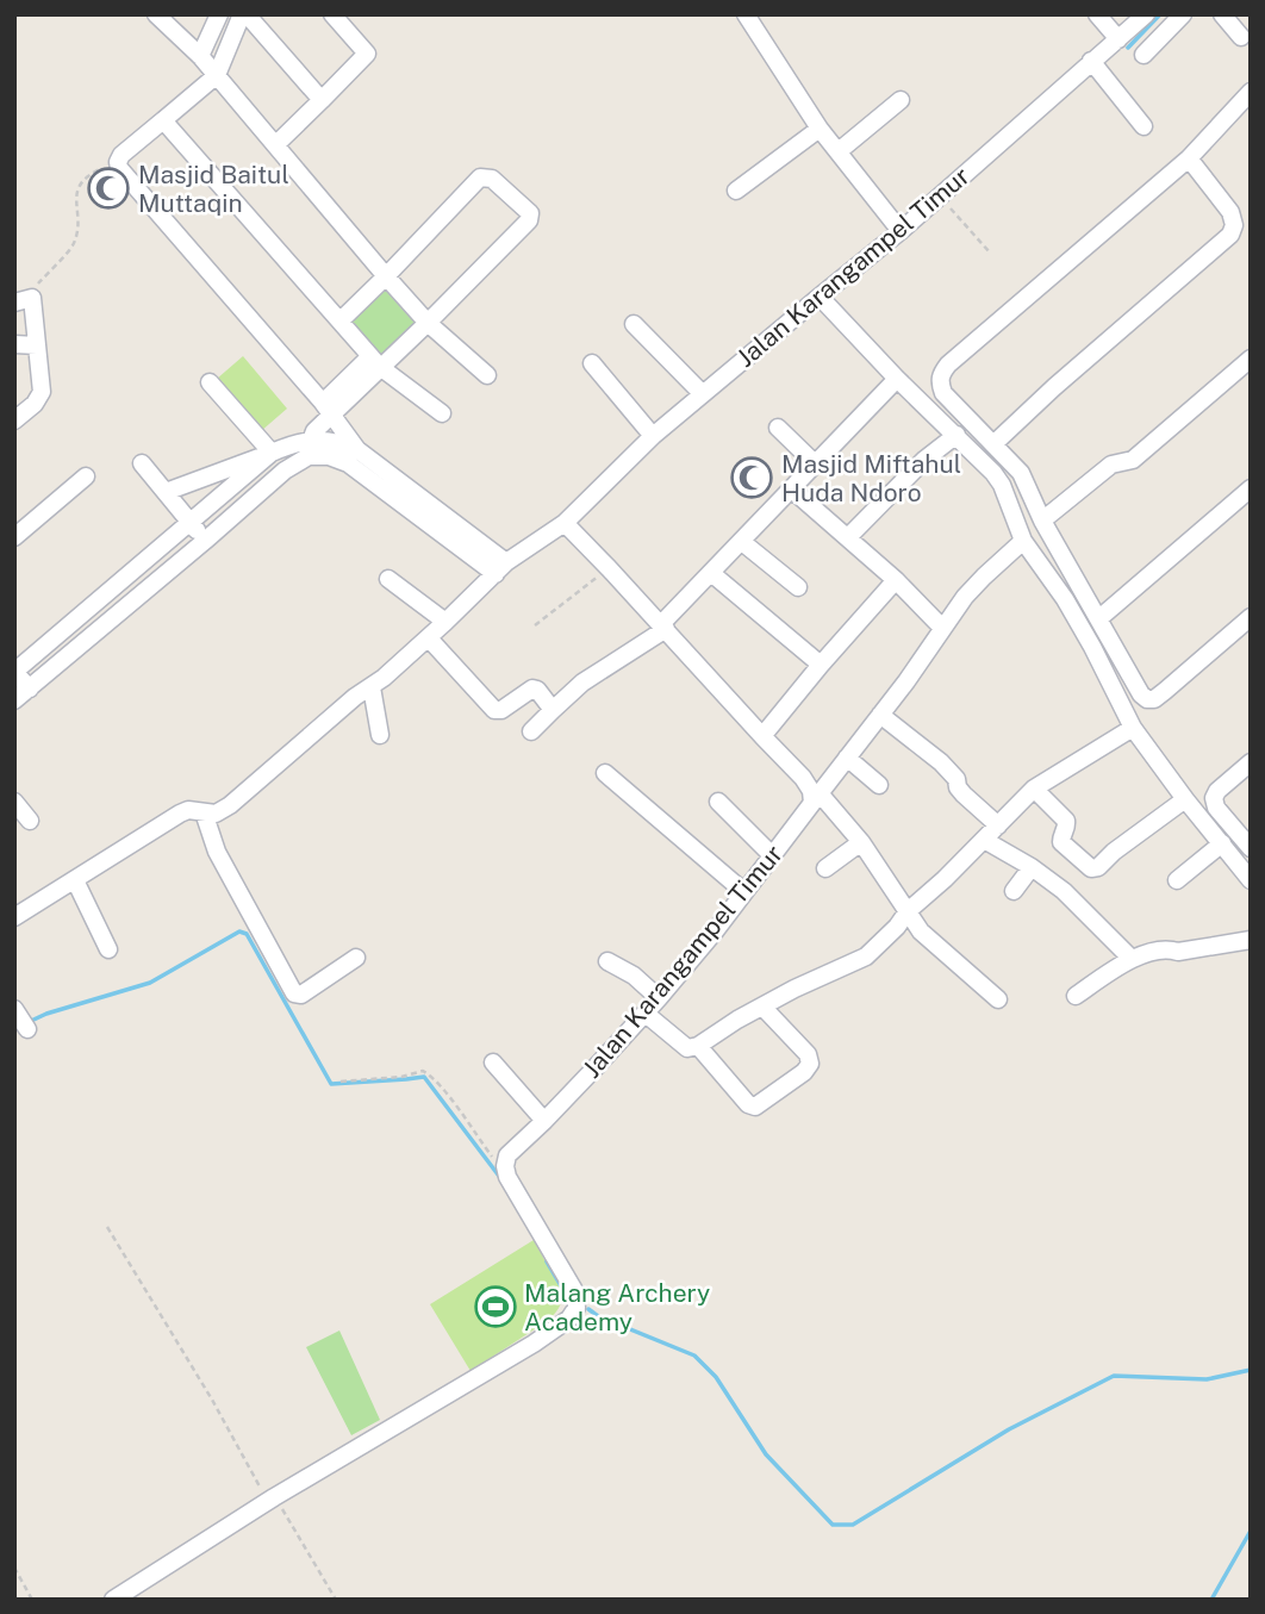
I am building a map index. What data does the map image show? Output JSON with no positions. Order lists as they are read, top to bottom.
{
  "streets": {
    "street": ["Jalan Karangampel Timur"]
  },
  "places": {
    "mosque": ["Masjid Baitul Muttaqin", "Masjid Miftahul Huda Ndoro"],
    "sports": ["Malang Archery Academy"]
  }
}
